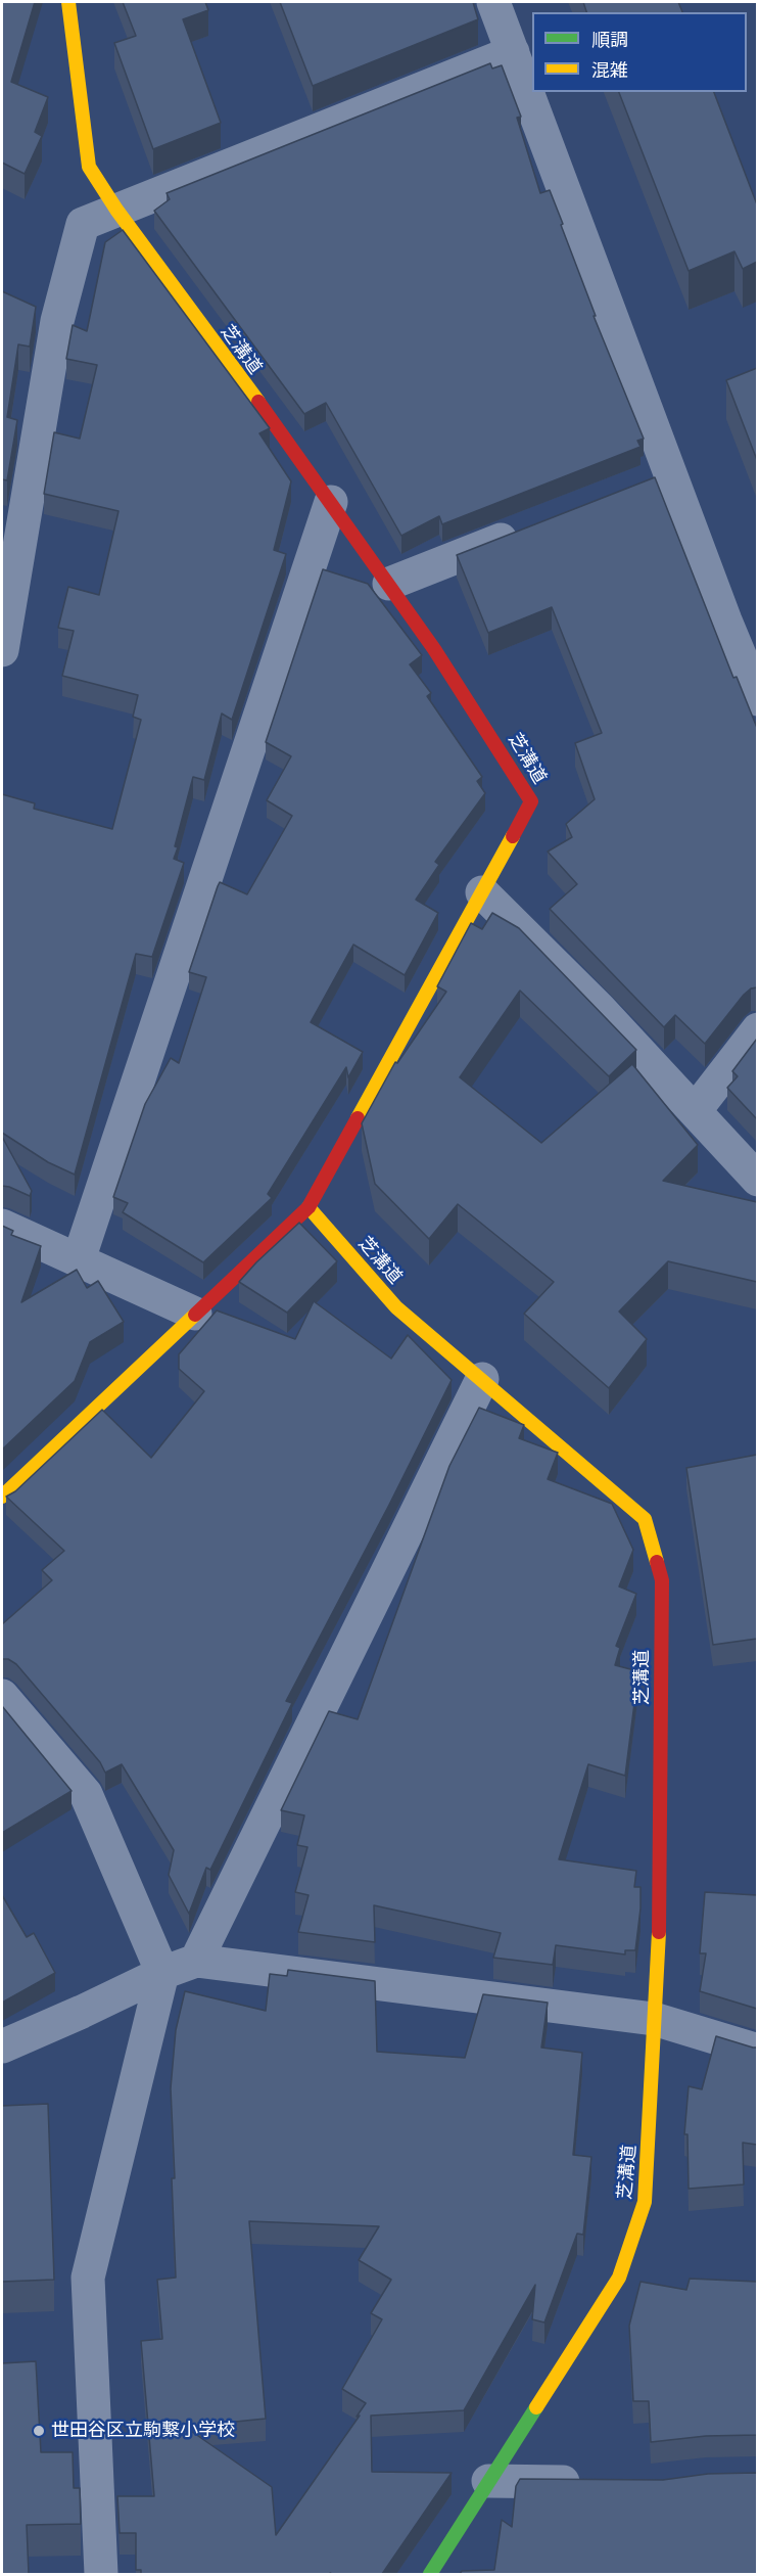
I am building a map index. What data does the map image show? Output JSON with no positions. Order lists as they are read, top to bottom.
{
  "streets": {
    "street": ["芝溝道"]
  },
  "places": ["世田谷区立駒繋小学校"],
  "legend": ["順調", "混雑"]
}
